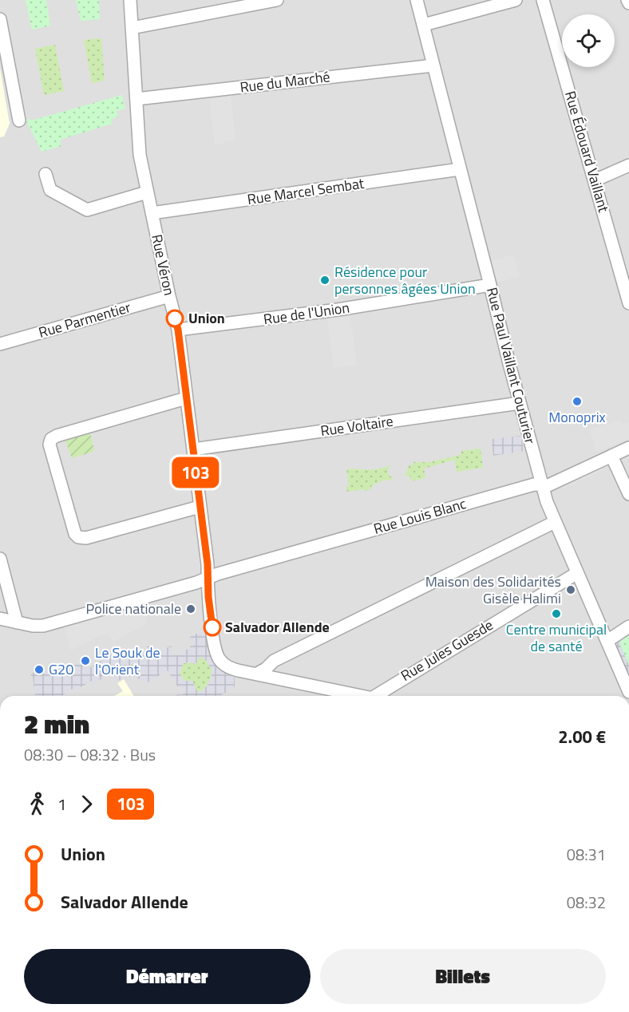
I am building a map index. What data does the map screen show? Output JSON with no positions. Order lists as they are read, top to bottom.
{
  "streets": {
    "street": [
      "Rue du Marché",
      "Rue Édouard Vaillant",
      "Rue Marcel Sembat",
      "Rue Véron",
      "Rue de l'Union",
      "Rue Parmentier",
      "Rue Paul Vaillant Couturier",
      "Rue Voltaire",
      "Rue Louis Blanc",
      "Rue Jules Guesde"
    ]
  },
  "crossings": [
    ["Rue du Marché", "Rue Véron"],
    ["Rue du Marché", "Rue Paul Vaillant Couturier"],
    ["Rue Marcel Sembat", "Rue Véron"],
    ["Rue Marcel Sembat", "Rue Paul Vaillant Couturier"],
    ["Rue Véron", "Rue de l'Union"],
    ["Rue Véron", "Rue Parmentier"],
    ["Rue Véron", "Rue Voltaire"],
    ["Rue Véron", "Rue Louis Blanc"],
    ["Rue de l'Union", "Rue Paul Vaillant Couturier"],
    ["Rue Paul Vaillant Couturier", "Rue Voltaire"],
    ["Rue Paul Vaillant Couturier", "Rue Louis Blanc"],
    ["Rue Paul Vaillant Couturier", "Rue Jules Guesde"]
  ],
  "places": [
    "Résidence pour personnes âgées Union",
    "Union",
    "Monoprix",
    "Maison des Solidarités Gisèle Halimi",
    "Police nationale",
    "Centre municipal de santé",
    "Salvador Allende",
    "Le Souk de l'Orient",
    "G20"
  ],
  "lines": ["bus line 103"],
  "page": {
    "on_map": "103",
    "heading": ["2 min", "08:30 – 08:32 · Bus", "2.00 €"],
    "legs": ["1", "103"],
    "list": [
      {
        "name": "Union",
        "value": "08:31"
      },
      {
        "name": "Salvador Allende",
        "value": "08:32"
      }
    ],
    "buttons": ["Démarrer", "Billets"]
  }
}
